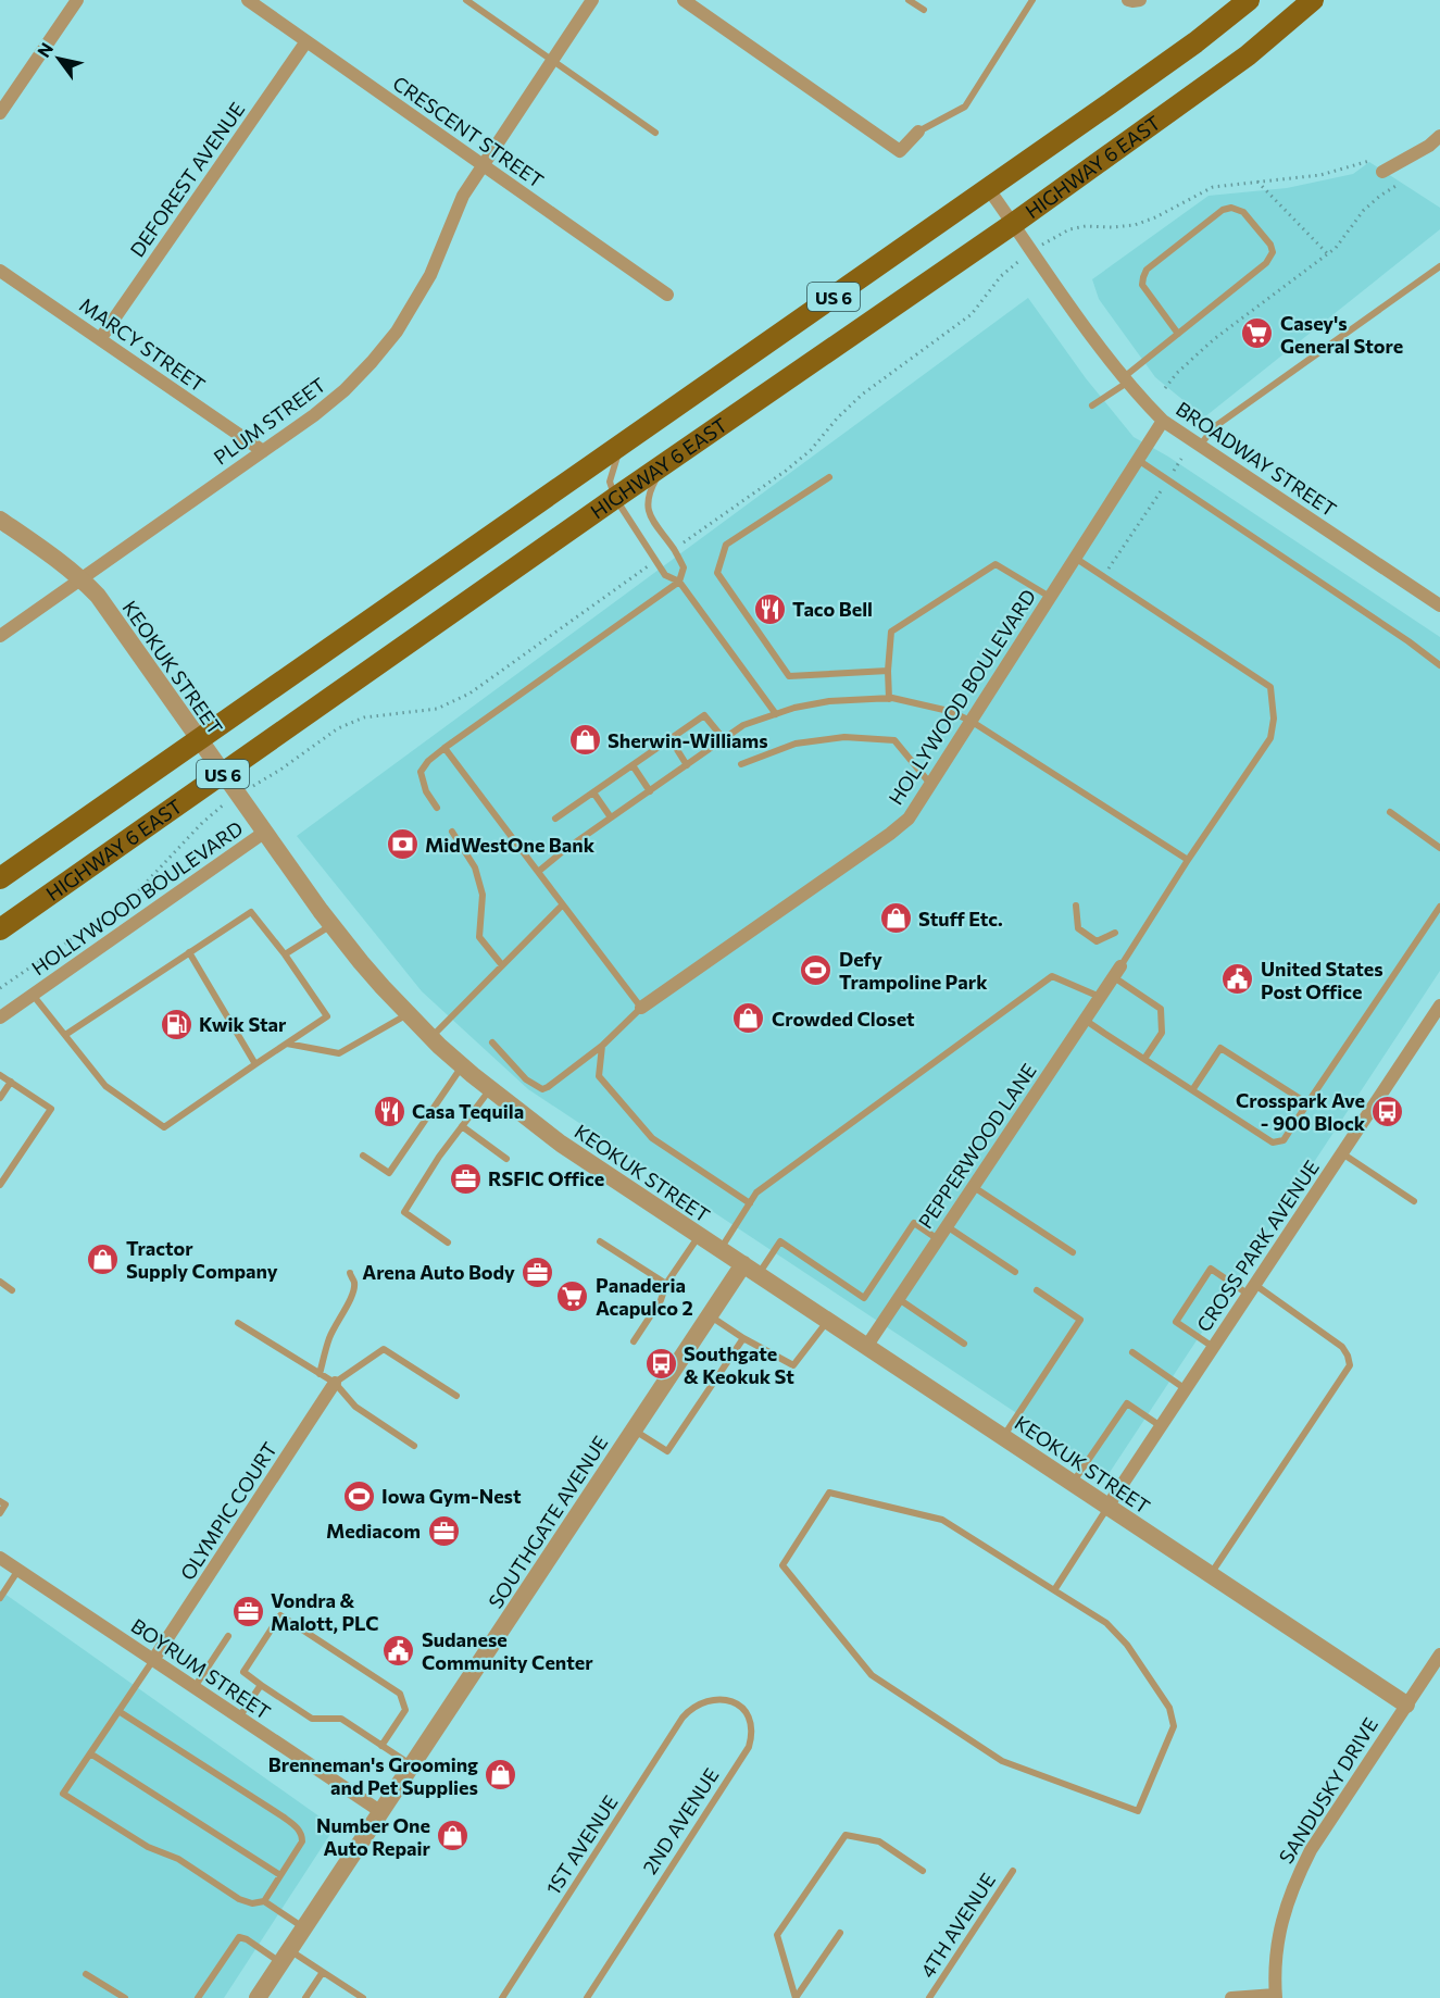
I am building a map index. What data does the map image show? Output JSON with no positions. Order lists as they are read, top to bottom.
{
  "streets": {
    "main road": ["HIGHWAY 6 EAST", "US 6"],
    "street": [
      "CRESCENT STREET",
      "DEFOREST AVENUE",
      "MARCY STREET",
      "PLUM STREET",
      "BROADWAY STREET",
      "KEOKUK STREET",
      "HOLLYWOOD BOULEVARD",
      "PEPPERWOOD LANE",
      "CROSS PARK AVENUE",
      "OLYMPIC COURT",
      "SOUTHGATE AVENUE",
      "BOYRUM STREET",
      "SANDUSKY DRIVE"
    ],
    "lane": ["2ND AVENUE", "1ST AVENUE", "4TH AVENUE"]
  },
  "crossings": [
    ["CRESCENT STREET", "DEFOREST AVENUE"],
    ["CRESCENT STREET", "PLUM STREET"],
    ["HIGHWAY 6 EAST", "BROADWAY STREET"],
    ["HIGHWAY 6 EAST", "KEOKUK STREET"],
    ["DEFOREST AVENUE", "MARCY STREET"],
    ["MARCY STREET", "PLUM STREET"],
    ["PLUM STREET", "KEOKUK STREET"],
    ["BROADWAY STREET", "HOLLYWOOD BOULEVARD"],
    ["KEOKUK STREET", "HOLLYWOOD BOULEVARD"],
    ["KEOKUK STREET", "PEPPERWOOD LANE"],
    ["KEOKUK STREET", "CROSS PARK AVENUE"],
    ["KEOKUK STREET", "SOUTHGATE AVENUE"],
    ["KEOKUK STREET", "SANDUSKY DRIVE"],
    ["OLYMPIC COURT", "BOYRUM STREET"],
    ["SOUTHGATE AVENUE", "BOYRUM STREET"],
    ["2ND AVENUE", "1ST AVENUE"]
  ],
  "places": {
    "supermarket": ["Casey's General Store", "Panaderia Acapulco 2"],
    "restaurant": ["Taco Bell", "Casa Tequila"],
    "shop": [
      "Sherwin-Williams",
      "Stuff Etc.",
      "Crowded Closet",
      "Tractor Supply Company",
      "Brenneman's Grooming and Pet Supplies",
      "Number One Auto Repair"
    ],
    "bank": ["MidWestOne Bank"],
    "sports": ["Defy Trampoline Park", "Iowa Gym-Nest"],
    "public building": ["United States Post Office", "Sudanese Community Center"],
    "fuel station": ["Kwik Star"],
    "bus stop": ["Crosspark Ave - 900 Block", "Southgate & Keokuk St"],
    "office": [
      "RSFIC Office",
      "Arena Auto Body",
      "Mediacom",
      "Vondra & Malott, PLC"
    ]
  },
  "north": "top left"
}
